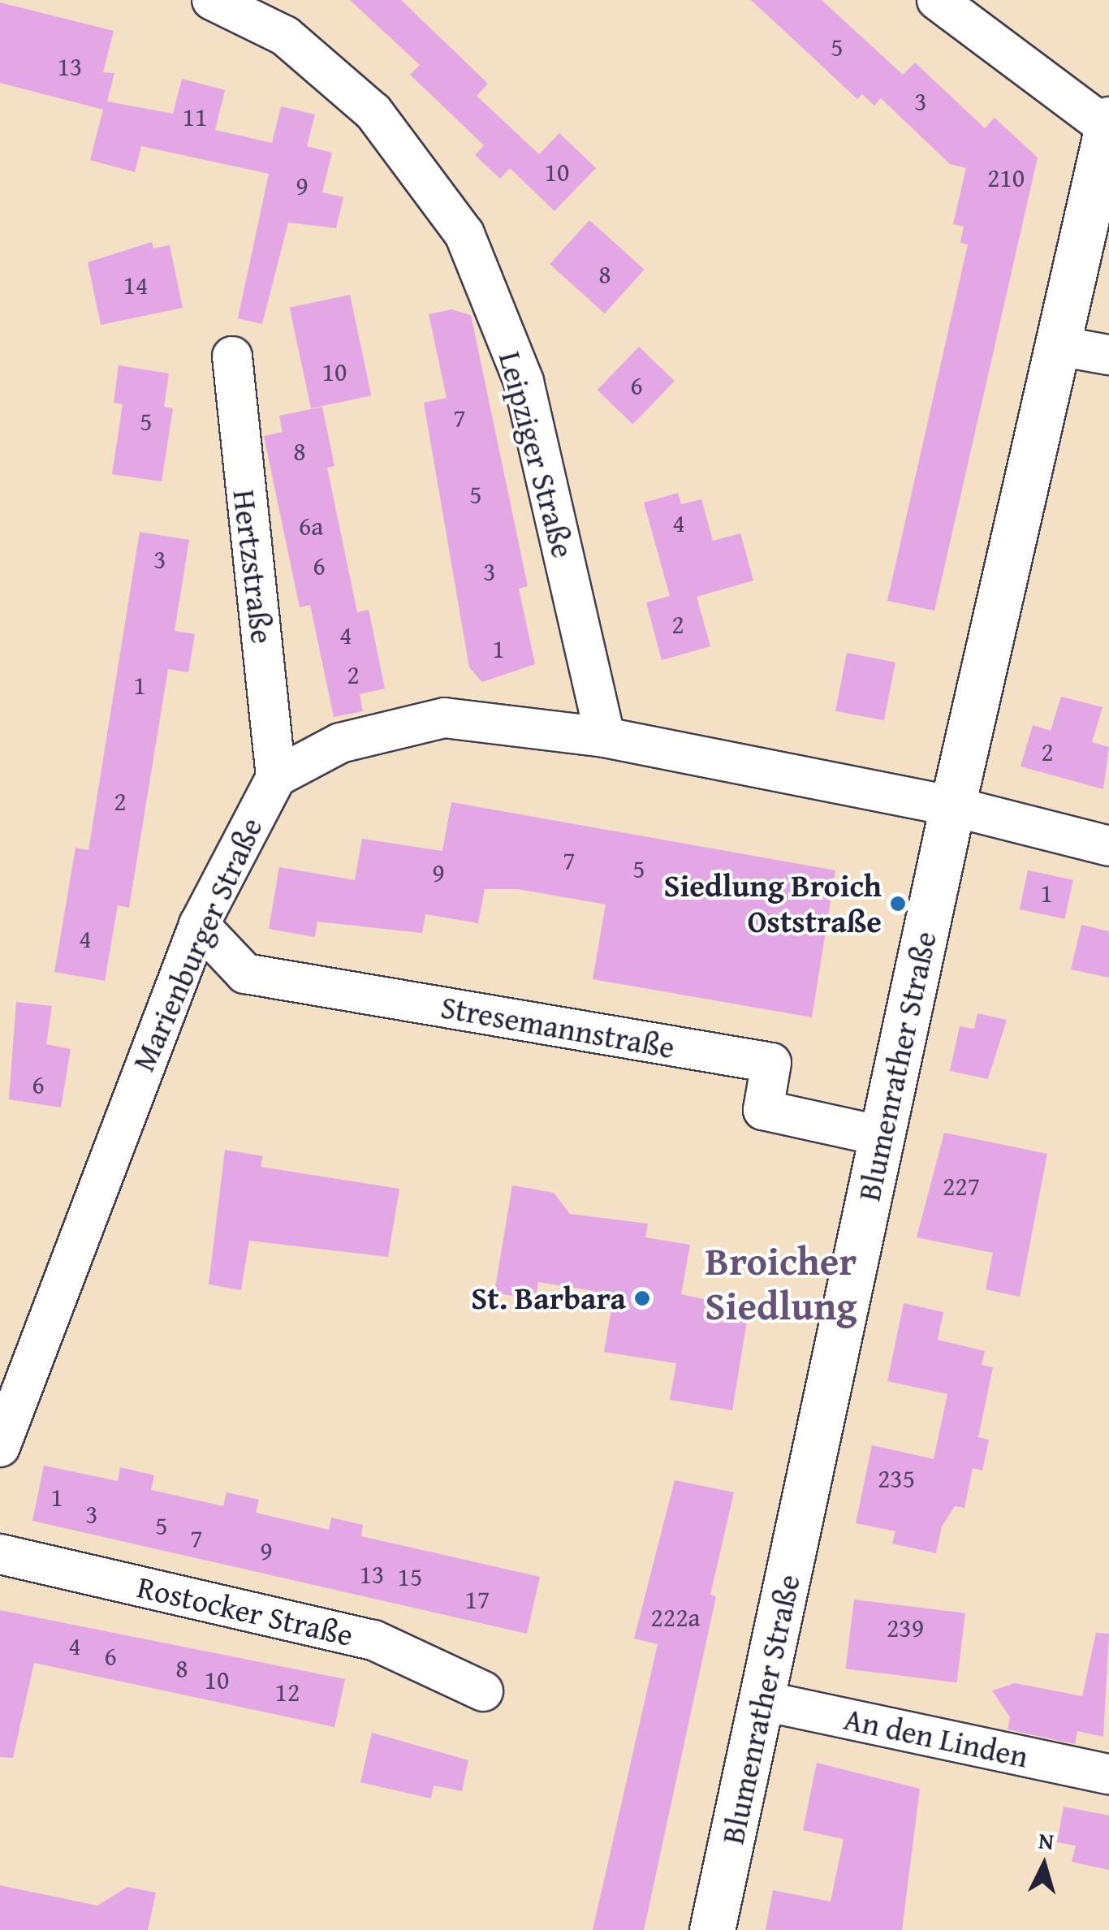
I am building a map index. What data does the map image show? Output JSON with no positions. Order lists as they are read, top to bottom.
{
  "streets": {
    "street": [
      "Leipziger Straße",
      "Hertzstraße",
      "Marienburger Straße",
      "Stresemannstraße",
      "Blumenrather Straße",
      "Rostocker Straße",
      "An den Linden"
    ]
  },
  "crossings": [
    ["Hertzstraße", "Marienburger Straße"],
    ["Marienburger Straße", "Stresemannstraße"],
    ["Stresemannstraße", "Blumenrather Straße"],
    ["Blumenrather Straße", "An den Linden"]
  ],
  "districts": ["Broicher Siedlung"],
  "places": ["Siedlung Broich Oststraße", "St. Barbara"],
  "house_numbers": [
    "5",
    "13",
    "3",
    "11",
    "10",
    "210",
    "9",
    "8",
    "14",
    "10",
    "6",
    "7",
    "5",
    "8",
    "5",
    "4",
    "6a",
    "3",
    "6",
    "3",
    "2",
    "4",
    "1",
    "2",
    "1",
    "2",
    "2",
    "7",
    "5",
    "9",
    "1",
    "4",
    "6",
    "227",
    "235",
    "1",
    "3",
    "5",
    "7",
    "9",
    "13",
    "15",
    "17",
    "222a",
    "239",
    "4",
    "6",
    "8",
    "10",
    "12"
  ],
  "north": "top"
}
